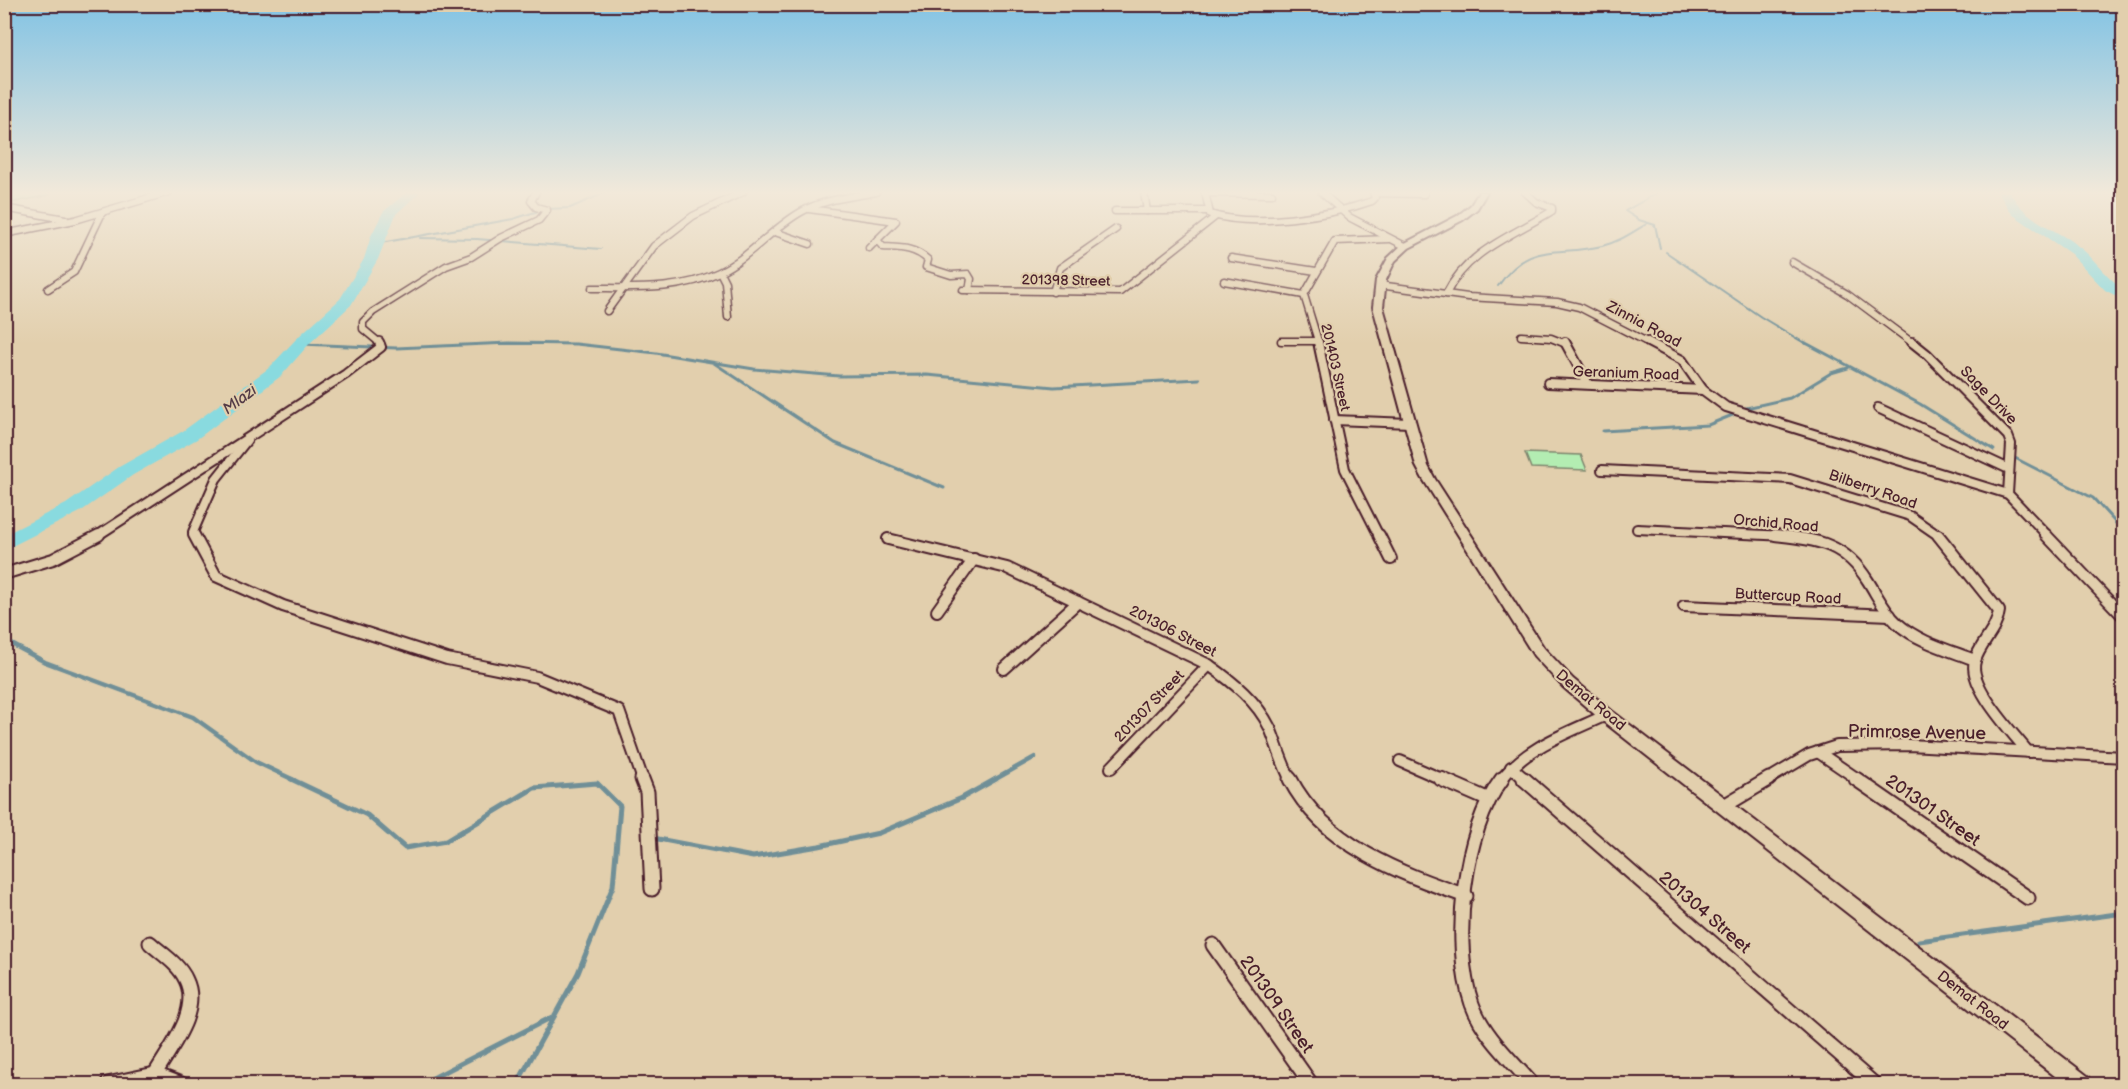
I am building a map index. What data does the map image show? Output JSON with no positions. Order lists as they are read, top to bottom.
{
  "streets": {
    "street": [
      "201398 Street",
      "Zinnia Road",
      "201403 Street",
      "Geranium Road",
      "Sage Drive",
      "Bilberry Road",
      "Orchid Road",
      "Buttercup Road",
      "201306 Street",
      "Demat Road",
      "201307 Street",
      "Primrose Avenue",
      "201301 Street",
      "201304 Street",
      "201309 Street"
    ]
  },
  "crossings": [
    ["Zinnia Road", "Geranium Road"],
    ["Zinnia Road", "Sage Drive"],
    ["Zinnia Road", "Demat Road"],
    ["201403 Street", "Demat Road"],
    ["Bilberry Road", "Orchid Road"],
    ["Orchid Road", "Buttercup Road"],
    ["201306 Street", "201307 Street"],
    ["Demat Road", "Primrose Avenue"],
    ["Primrose Avenue", "201301 Street"]
  ],
  "water": ["Mlazi"]
}
